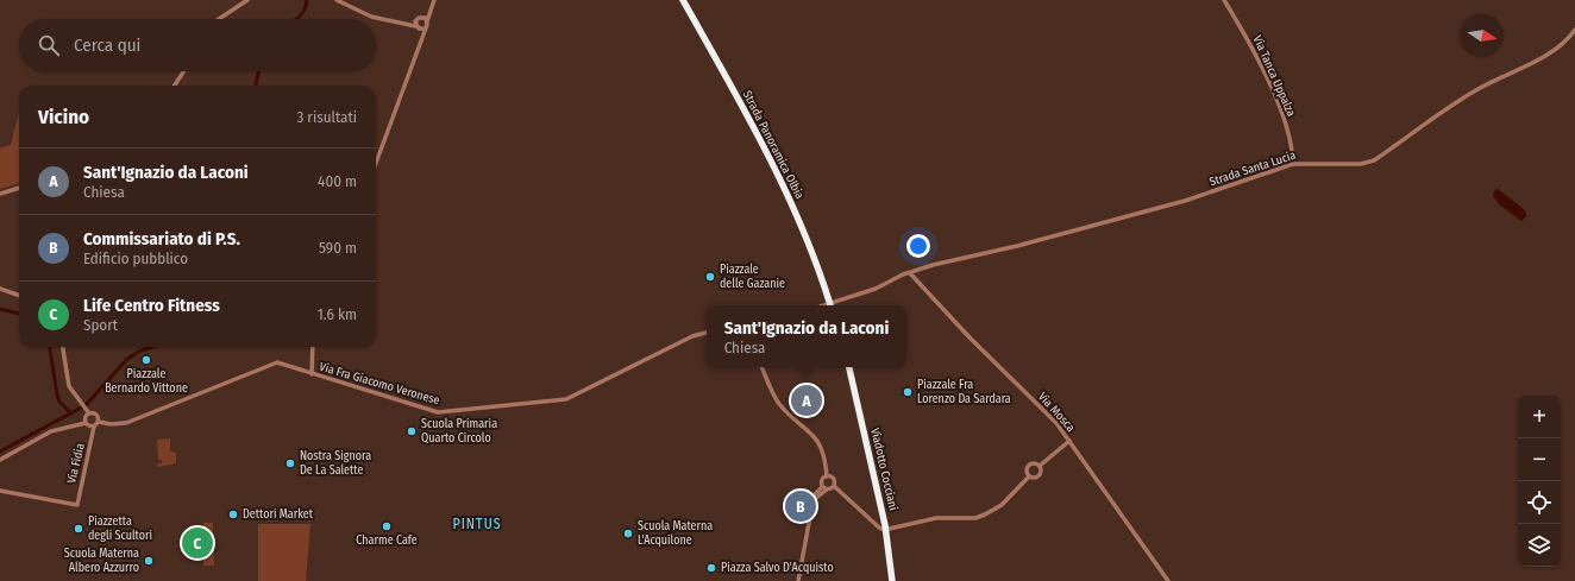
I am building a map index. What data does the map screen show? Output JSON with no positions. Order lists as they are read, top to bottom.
{
  "streets": {
    "highway": ["Strada Panoramica Olbia", "Viadotto Cocciani"],
    "street": [
      "Via Tanca Uppalza",
      "Strada Santa Lucia",
      "Via Fra Giacomo Veronese",
      "Via Mosca",
      "Via Fidia"
    ]
  },
  "crossings": [
    ["Via Tanca Uppalza", "Strada Santa Lucia"],
    ["Strada Santa Lucia", "Via Mosca"],
    ["Via Fra Giacomo Veronese", "Via Fidia"]
  ],
  "districts": ["PINTUS"],
  "places": [
    "Piazzale delle Gazanie",
    "Piazzale Bernardo Vittone",
    "Piazzale Fra Lorenzo Da Sardara",
    "Scuola Primaria Quarto Circolo",
    "Nostra Signora De La Salette",
    "Dettori Market",
    "Charme Cafe",
    "Piazzetta degli Scultori",
    "Scuola Materna L'Acquilone",
    "Scuola Materna Albero Azzurro",
    "Piazza Salvo D'Acquisto"
  ],
  "north": "right",
  "page": {
    "search": "Cerca qui",
    "heading": ["Vicino", "3 risultati"],
    "list": [
      {
        "mark": "A",
        "name": "Sant'Ignazio da Laconi",
        "note": "Chiesa",
        "value": "400 m"
      },
      {
        "mark": "B",
        "name": "Commissariato di P.S.",
        "note": "Edificio pubblico",
        "value": "590 m"
      },
      {
        "mark": "C",
        "name": "Life Centro Fitness",
        "note": "Sport",
        "value": "1.6 km"
      }
    ],
    "popup": ["Sant'Ignazio da Laconi", "Chiesa"],
    "pins": ["A", "B", "C"],
    "map_buttons": ["+", "−"]
  }
}
